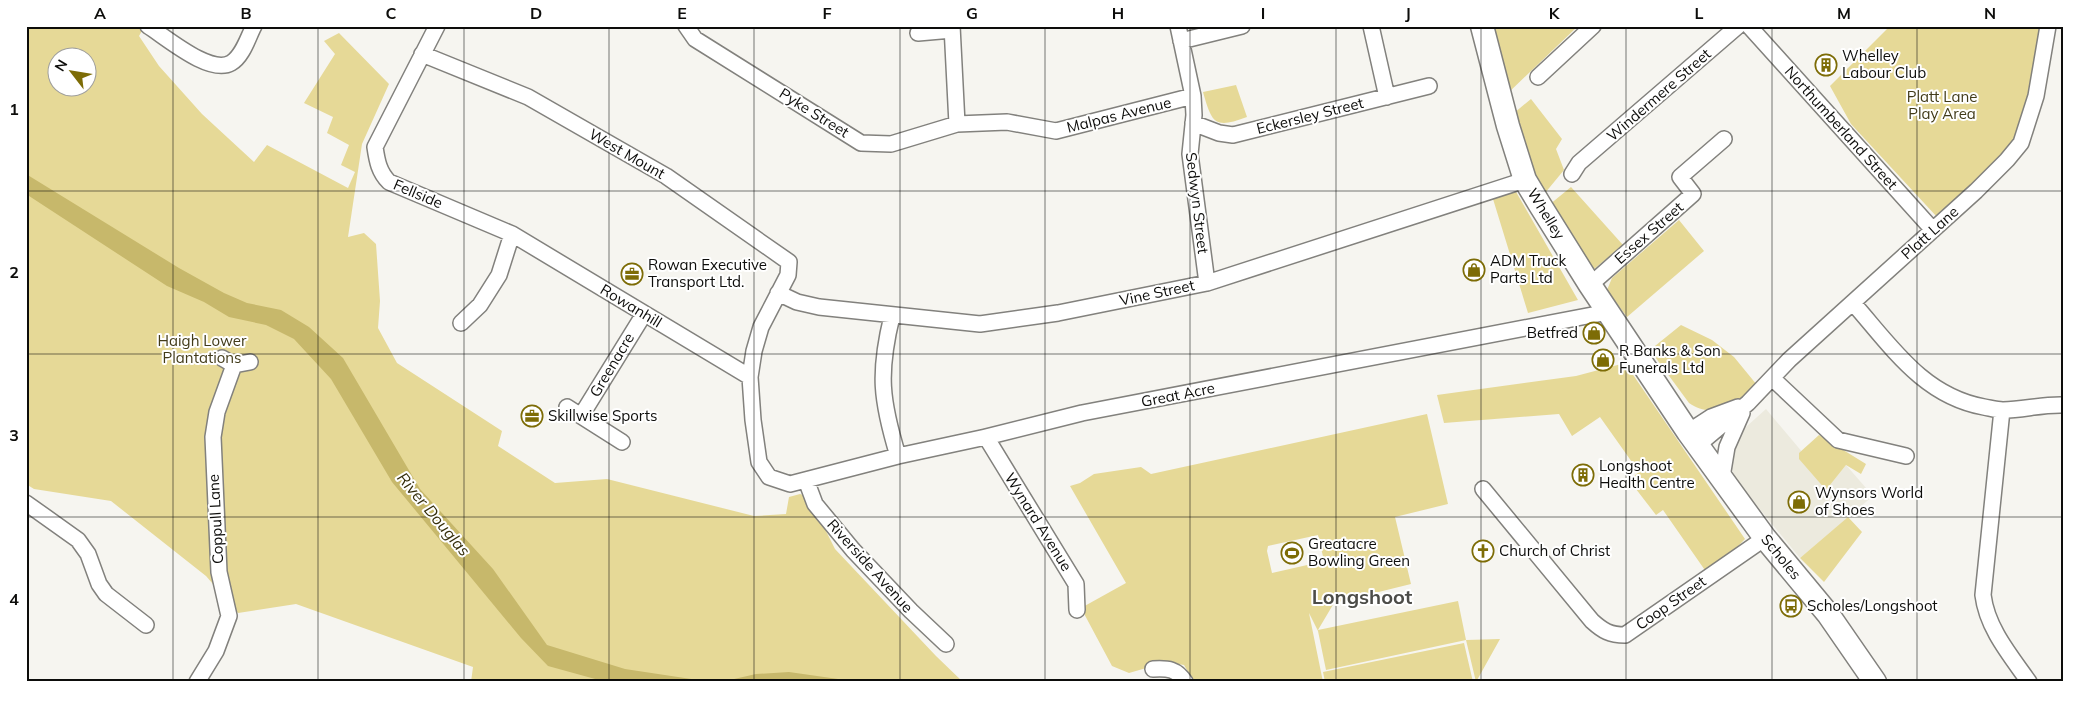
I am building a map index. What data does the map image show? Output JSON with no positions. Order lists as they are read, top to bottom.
{
  "streets": {
    "main road": ["Whelley", "Scholes"],
    "street": [
      "Windermere Street",
      "Pyke Street",
      "Malpas Avenue",
      "Eckersley Street",
      "Northumberland Street",
      "West Mount",
      "Fellside",
      "Sedwyn Street",
      "Essex Street",
      "Platt Lane",
      "Vine Street",
      "Rowanhill",
      "Greenacre",
      "Great Acre",
      "Coppull Lane",
      "Wynard Avenue",
      "Riverside Avenue",
      "Coop Street"
    ]
  },
  "crossings": [
    ["Pyke Street", "Malpas Avenue"],
    ["Malpas Avenue", "Sedwyn Street"],
    ["Eckersley Street", "Sedwyn Street"],
    ["Northumberland Street", "Platt Lane"],
    ["West Mount", "Fellside"],
    ["West Mount", "Vine Street"],
    ["Fellside", "Rowanhill"],
    ["Sedwyn Street", "Vine Street"],
    ["Whelley", "Essex Street"],
    ["Whelley", "Platt Lane"],
    ["Whelley", "Vine Street"],
    ["Whelley", "Great Acre"],
    ["Whelley", "Scholes"],
    ["Platt Lane", "Scholes"],
    ["Rowanhill", "Greenacre"],
    ["Rowanhill", "Great Acre"],
    ["Great Acre", "Wynard Avenue"],
    ["Great Acre", "Riverside Avenue"],
    ["Scholes", "Coop Street"]
  ],
  "districts": ["Longshoot"],
  "water": ["River Douglas"],
  "parks": ["Platt Lane Play Area", "Haigh Lower Plantations"],
  "places": {
    "building": ["Whelley Labour Club", "Longshoot Health Centre"],
    "shop": [
      "ADM Truck Parts Ltd",
      "Betfred",
      "R Banks & Son Funerals Ltd",
      "Wynsors World of Shoes"
    ],
    "office": ["Rowan Executive Transport Ltd.", "Skillwise Sports"],
    "church": ["Church of Christ"],
    "sports": ["Greatacre Bowling Green"],
    "bus stop": ["Scholes/Longshoot"]
  },
  "north": "top left",
  "grid": {
    "columns": [
      "A",
      "B",
      "C",
      "D",
      "E",
      "F",
      "G",
      "H",
      "I",
      "J",
      "K",
      "L",
      "M",
      "N"
    ],
    "rows": [
      "1",
      "2",
      "3",
      "4"
    ]
  }
}
